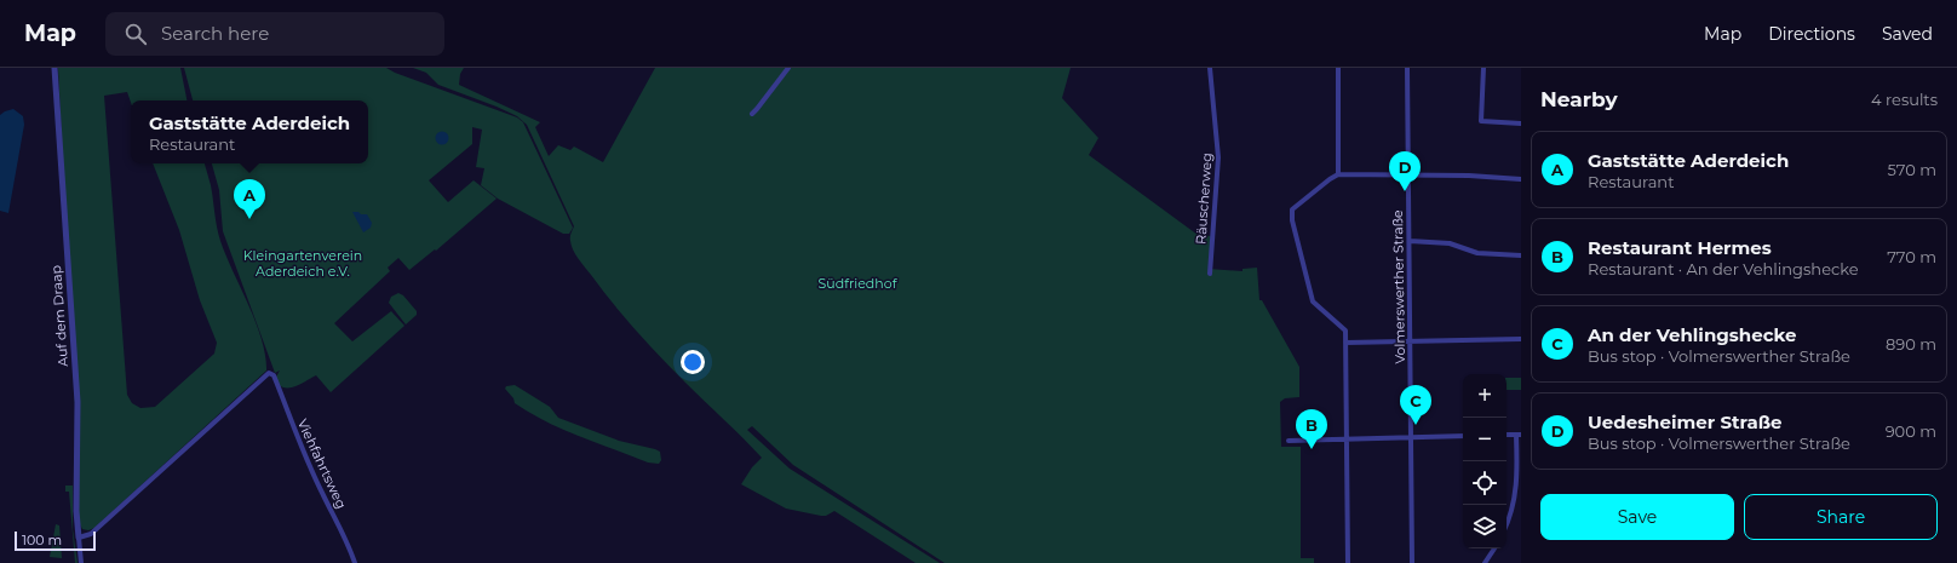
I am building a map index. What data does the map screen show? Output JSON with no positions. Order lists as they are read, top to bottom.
{
  "streets": {
    "street": [
      "Räuscherweg",
      "Volmerswerther Straße",
      "Auf dem Draap",
      "Viehfahrtsweg"
    ]
  },
  "crossings": [
    ["Auf dem Draap", "Viehfahrtsweg"]
  ],
  "parks": ["Kleingartenverein Aderdeich e.V.", "Südfriedhof"],
  "scale_bar": "100 m",
  "page": {
    "header": "Map",
    "search": "Search here",
    "nav": ["Map", "Directions", "Saved"],
    "heading": ["Nearby", "4 results"],
    "popup": ["Gaststätte Aderdeich", "Restaurant"],
    "list": [
      {
        "mark": "A",
        "name": "Gaststätte Aderdeich",
        "note": "Restaurant",
        "value": "570 m"
      },
      {
        "mark": "B",
        "name": "Restaurant Hermes",
        "note": "Restaurant · An der Vehlingshecke",
        "value": "770 m"
      },
      {
        "mark": "C",
        "name": "An der Vehlingshecke",
        "note": "Bus stop · Volmerswerther Straße",
        "value": "890 m"
      },
      {
        "mark": "D",
        "name": "Uedesheimer Straße",
        "note": "Bus stop · Volmerswerther Straße",
        "value": "900 m"
      }
    ],
    "pins": [
      "D",
      "A",
      "C",
      "B"
    ],
    "map_buttons": ["+", "−"],
    "buttons": ["Save", "Share"],
    "scale": "100 m"
  }
}
